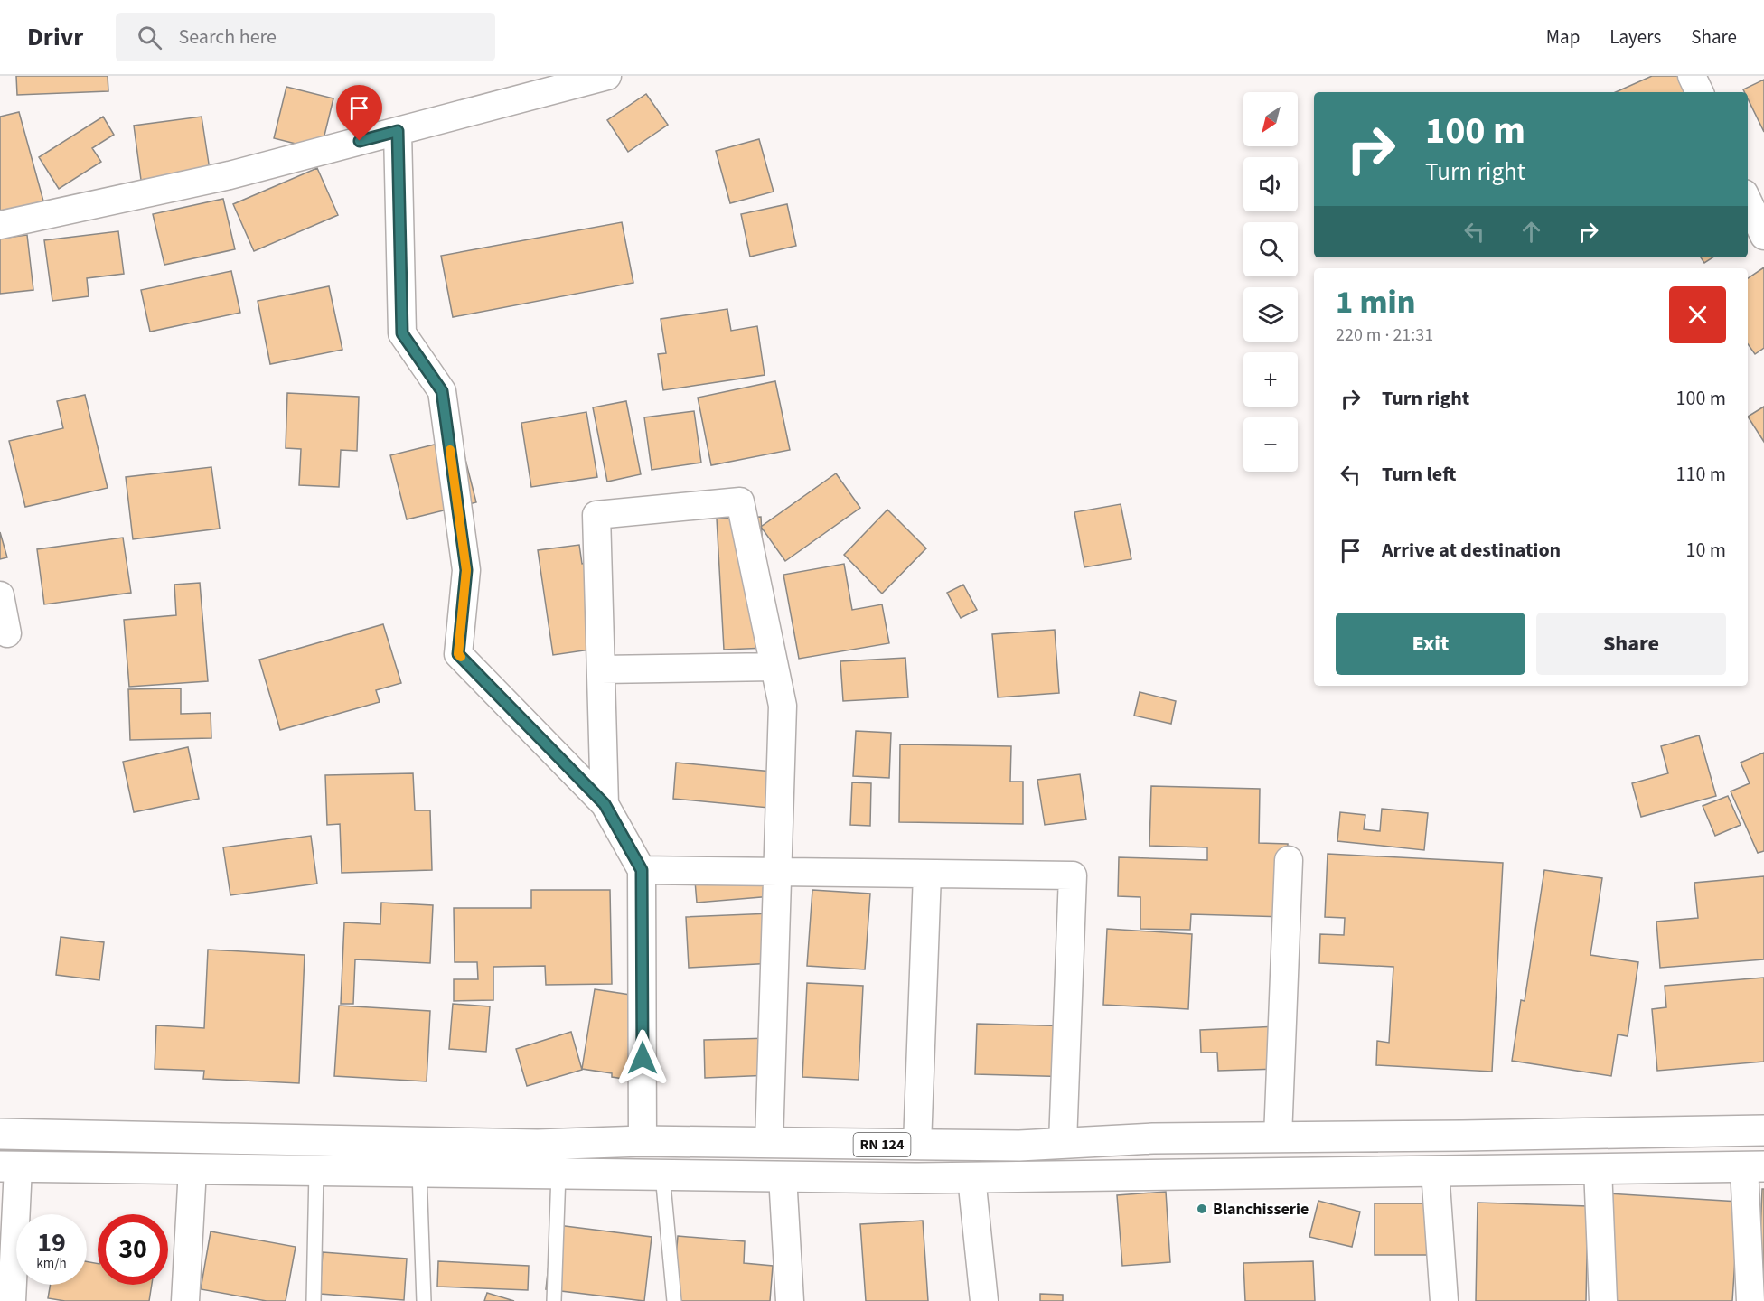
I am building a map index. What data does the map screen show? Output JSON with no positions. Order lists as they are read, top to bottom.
{
  "streets": {
    "main road": ["RN 124"]
  },
  "places": ["Blanchisserie"],
  "north": "bottom left",
  "page": {
    "header": "Drivr",
    "search": "Search here",
    "nav": ["Map", "Layers", "Share"],
    "map_buttons": ["+", "−"],
    "turn": ["100 m", "Turn right"],
    "heading": ["1 min", "220 m · 21:31"],
    "list": [
      {
        "name": "Turn right",
        "value": "100 m"
      },
      {
        "name": "Turn left",
        "value": "110 m"
      },
      {
        "name": "Arrive at destination",
        "value": "10 m"
      }
    ],
    "buttons": ["Exit", "Share"],
    "speed": "19 km/h",
    "limit": "30"
  }
}
